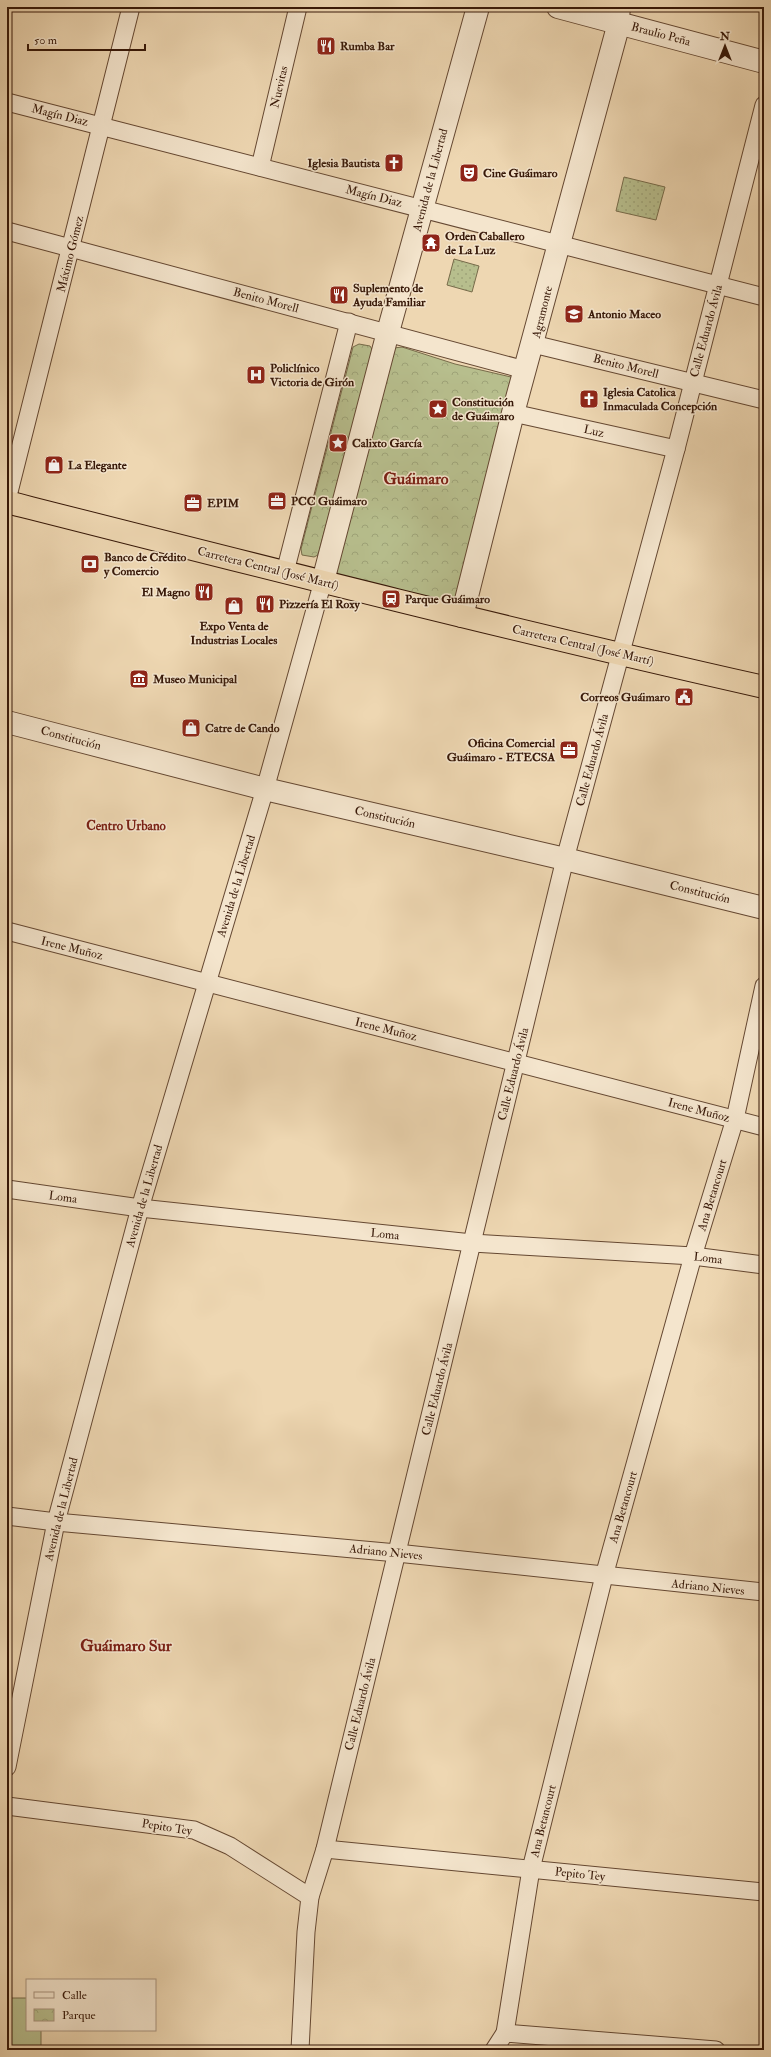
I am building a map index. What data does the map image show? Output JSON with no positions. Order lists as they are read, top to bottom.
{
  "streets": {
    "highway": ["Carretera Central (José Martí)"],
    "street": [
      "Braulio Peña",
      "Nuevitas",
      "Magín Diaz",
      "Avenida de la Libertad",
      "Máximo Gómez",
      "Benito Morell",
      "Agramonte",
      "Calle Eduardo Ávila",
      "Luz",
      "Constitución",
      "Irene Muñoz",
      "Ana Betancourt",
      "Loma",
      "Adriano Nieves",
      "Pepito Tey"
    ]
  },
  "crossings": [
    ["Braulio Peña", "Agramonte"],
    ["Nuevitas", "Magín Diaz"],
    ["Magín Diaz", "Avenida de la Libertad"],
    ["Magín Diaz", "Máximo Gómez"],
    ["Magín Diaz", "Agramonte"],
    ["Magín Diaz", "Calle Eduardo Ávila"],
    ["Avenida de la Libertad", "Benito Morell"],
    ["Avenida de la Libertad", "Carretera Central (José Martí)"],
    ["Avenida de la Libertad", "Constitución"],
    ["Avenida de la Libertad", "Irene Muñoz"],
    ["Avenida de la Libertad", "Loma"],
    ["Avenida de la Libertad", "Adriano Nieves"],
    ["Máximo Gómez", "Benito Morell"],
    ["Máximo Gómez", "Carretera Central (José Martí)"],
    ["Benito Morell", "Agramonte"],
    ["Benito Morell", "Calle Eduardo Ávila"],
    ["Agramonte", "Luz"],
    ["Agramonte", "Carretera Central (José Martí)"],
    ["Calle Eduardo Ávila", "Luz"],
    ["Calle Eduardo Ávila", "Carretera Central (José Martí)"],
    ["Calle Eduardo Ávila", "Constitución"],
    ["Calle Eduardo Ávila", "Irene Muñoz"],
    ["Calle Eduardo Ávila", "Loma"],
    ["Calle Eduardo Ávila", "Adriano Nieves"],
    ["Calle Eduardo Ávila", "Pepito Tey"],
    ["Irene Muñoz", "Ana Betancourt"],
    ["Ana Betancourt", "Loma"],
    ["Ana Betancourt", "Adriano Nieves"],
    ["Ana Betancourt", "Pepito Tey"]
  ],
  "districts": ["Guáimaro", "Centro Urbano", "Guáimaro Sur"],
  "places": {
    "restaurant": [
      "Rumba Bar",
      "Suplemento de Ayuda Familiar",
      "El Magno",
      "Pizzería El Roxy"
    ],
    "church": ["Iglesia Bautista", "Iglesia Catolica Inmaculada Concepción"],
    "theatre": ["Cine Guáimaro"],
    "temple": ["Orden Caballero de La Luz"],
    "school or university": ["Antonio Maceo"],
    "hospital": ["Policlínico Victoria de Girón"],
    "place": ["Constitución de Guáimaro", "Calixto García"],
    "shop": ["La Elegante", "Expo Venta de Industrias Locales", "Catre de Cando"],
    "office": ["PCC Guáimaro", "EPIM", "Oficina Comercial Guáimaro - ETECSA"],
    "bank": ["Banco de Crédito y Comercio"],
    "station": ["Parque Guáimaro"],
    "museum": ["Museo Municipal"],
    "public building": ["Correos Guáimaro"]
  },
  "legend": ["Calle", "Parque"],
  "scale_bar": "50 m",
  "north": "top"
}
